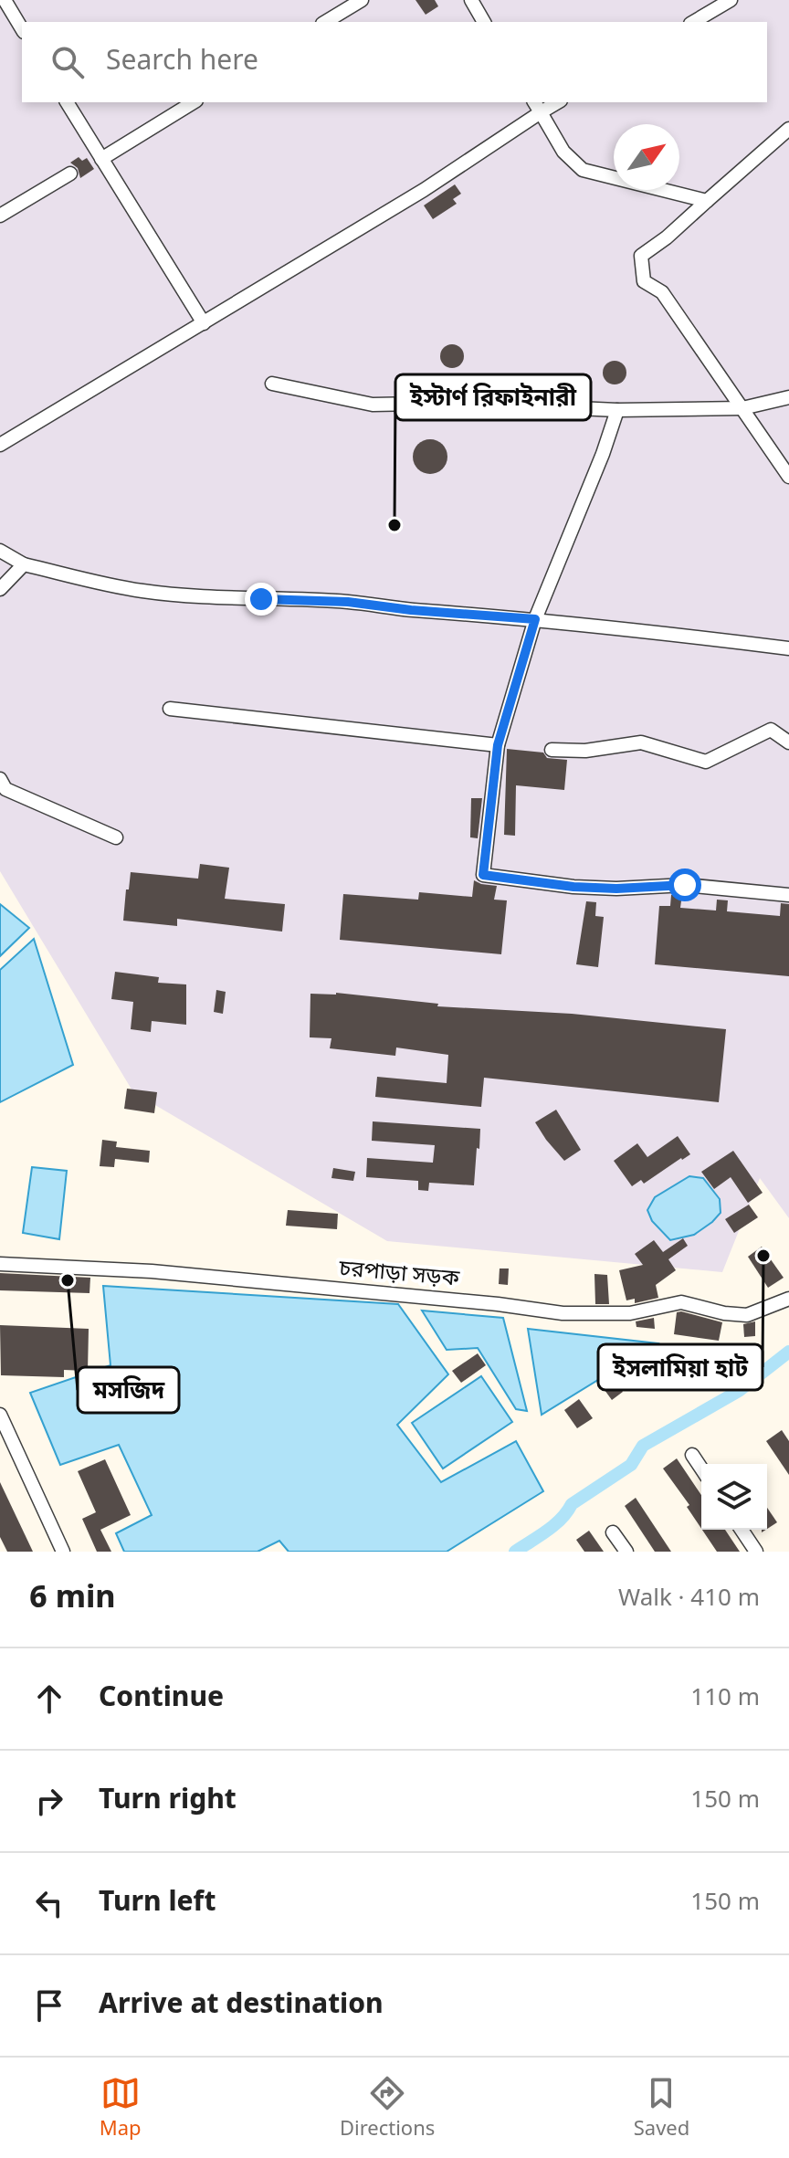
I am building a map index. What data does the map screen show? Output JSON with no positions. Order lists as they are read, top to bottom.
{
  "streets": {
    "street": ["চরপাড়া সড়ক"]
  },
  "places": ["ইস্টার্ণ রিফাইনারী", "ইসলামিয়া হাট", "মসজিদ"],
  "north": "top right",
  "page": {
    "search": "Search here",
    "heading": ["6 min", "Walk · 410 m"],
    "list": [
      ["Continue", "110 m"],
      ["Turn right", "150 m"],
      ["Turn left", "150 m"],
      "Arrive at destination"
    ],
    "nav": ["Map", "Directions", "Saved"]
  }
}
